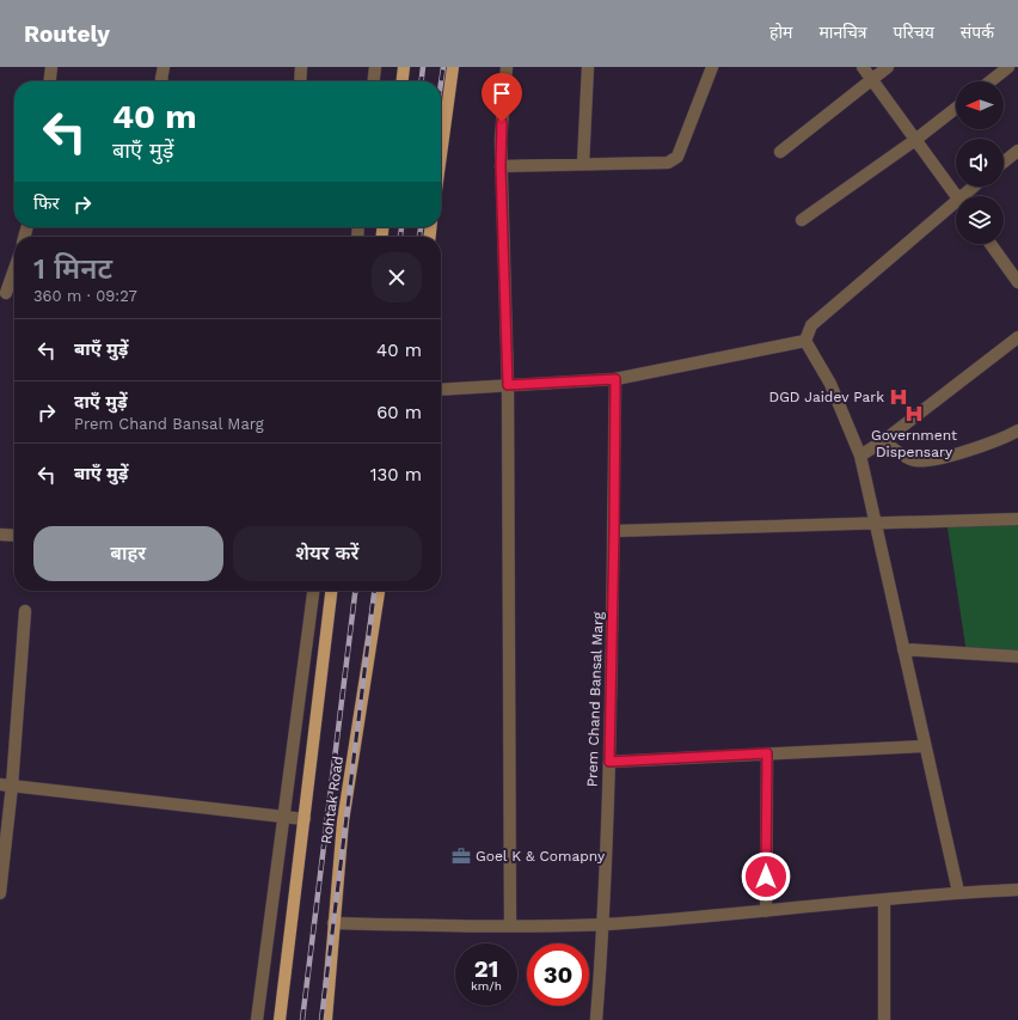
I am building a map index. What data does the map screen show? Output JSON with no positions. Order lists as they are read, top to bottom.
{
  "streets": {
    "main road": ["Rohtak Road"],
    "street": ["Prem Chand Bansal Marg"]
  },
  "places": {
    "hospital": ["DGD Jaidev Park", "Government Dispensary"],
    "office": ["Goel K & Comapny"]
  },
  "north": "left",
  "page": {
    "header": "Routely",
    "nav": [
      "होम",
      "मानचित्र",
      "परिचय",
      "संपर्क"
    ],
    "turn": ["40 m", "बाएँ मुड़ें"],
    "then": "फिर",
    "heading": ["1 मिनट", "360 m · 09:27"],
    "list": [
      {
        "name": "बाएँ मुड़ें",
        "value": "40 m"
      },
      {
        "name": "दाएँ मुड़ें",
        "note": "Prem Chand Bansal Marg",
        "value": "60 m"
      },
      {
        "name": "बाएँ मुड़ें",
        "value": "130 m"
      }
    ],
    "buttons": ["बाहर", "शेयर करें"],
    "speed": "21 km/h",
    "limit": "30"
  }
}
